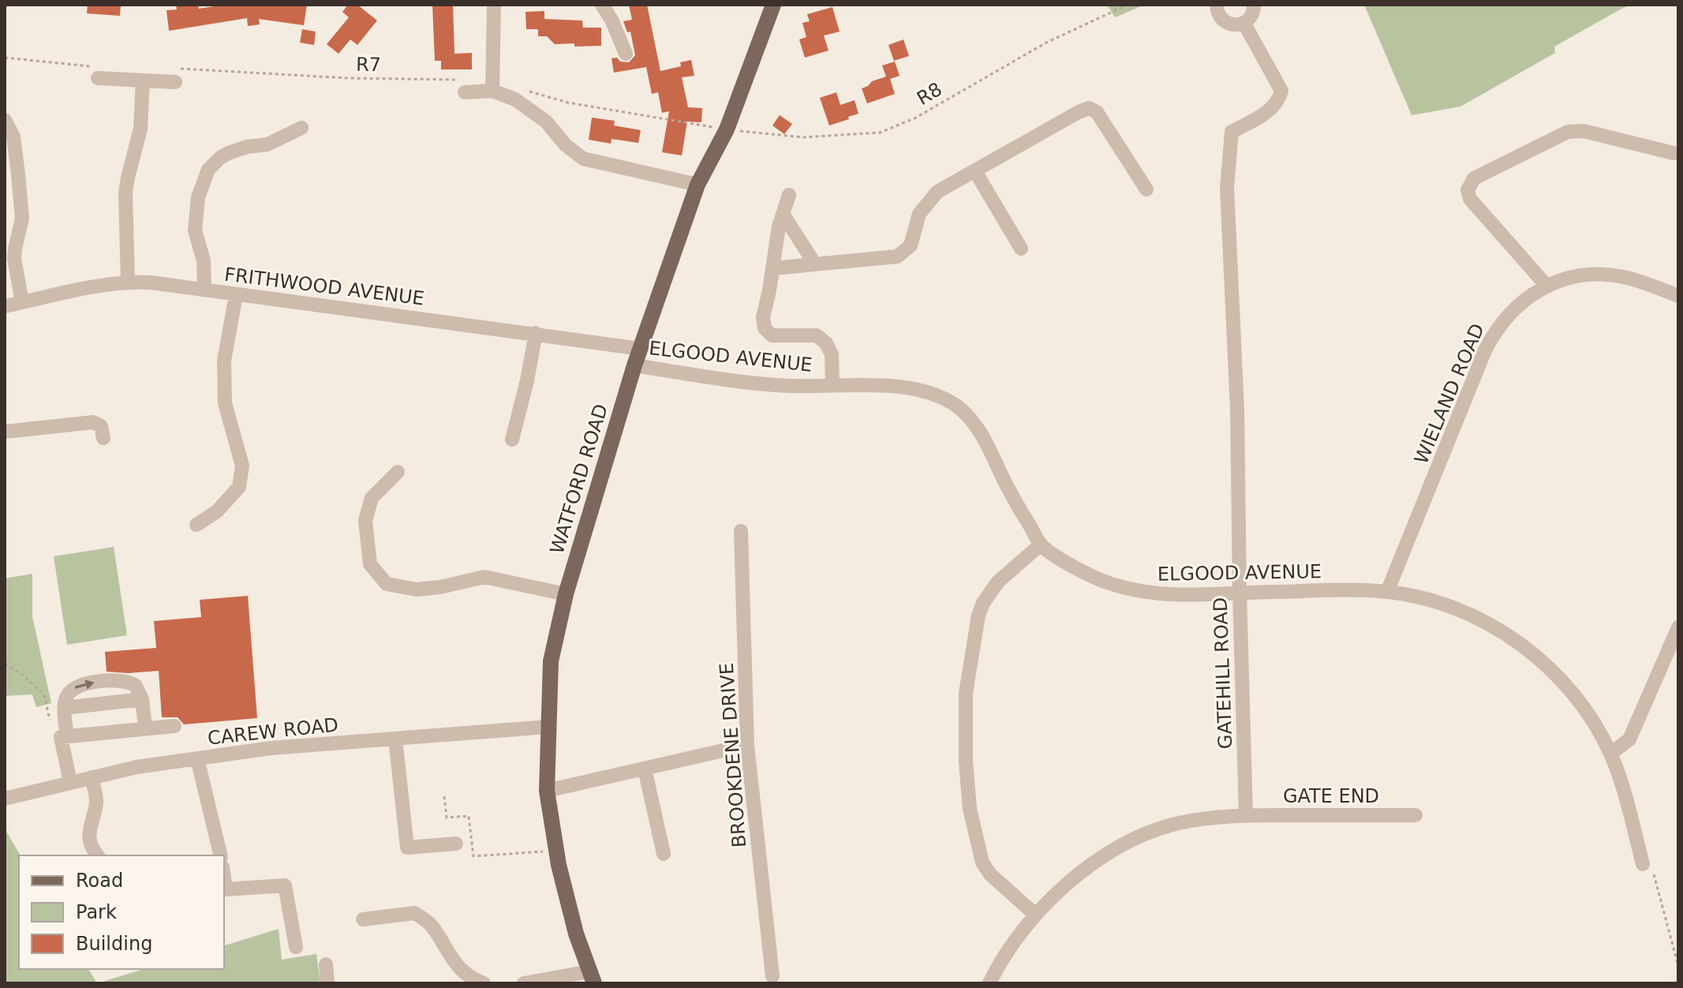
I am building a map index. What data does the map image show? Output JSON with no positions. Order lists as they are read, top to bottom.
{
  "streets": {
    "main road": ["WATFORD ROAD"],
    "street": [
      "FRITHWOOD AVENUE",
      "ELGOOD AVENUE",
      "WIELAND ROAD",
      "GATEHILL ROAD",
      "CAREW ROAD",
      "BROOKDENE DRIVE",
      "GATE END"
    ],
    "path": ["R7", "R8"]
  },
  "crossings": [
    ["R8", "WATFORD ROAD"],
    ["FRITHWOOD AVENUE", "WATFORD ROAD"],
    ["ELGOOD AVENUE", "WIELAND ROAD"],
    ["ELGOOD AVENUE", "WATFORD ROAD"],
    ["ELGOOD AVENUE", "GATEHILL ROAD"],
    ["WATFORD ROAD", "CAREW ROAD"],
    ["GATEHILL ROAD", "GATE END"]
  ],
  "legend": ["Road", "Park", "Building"]
}
